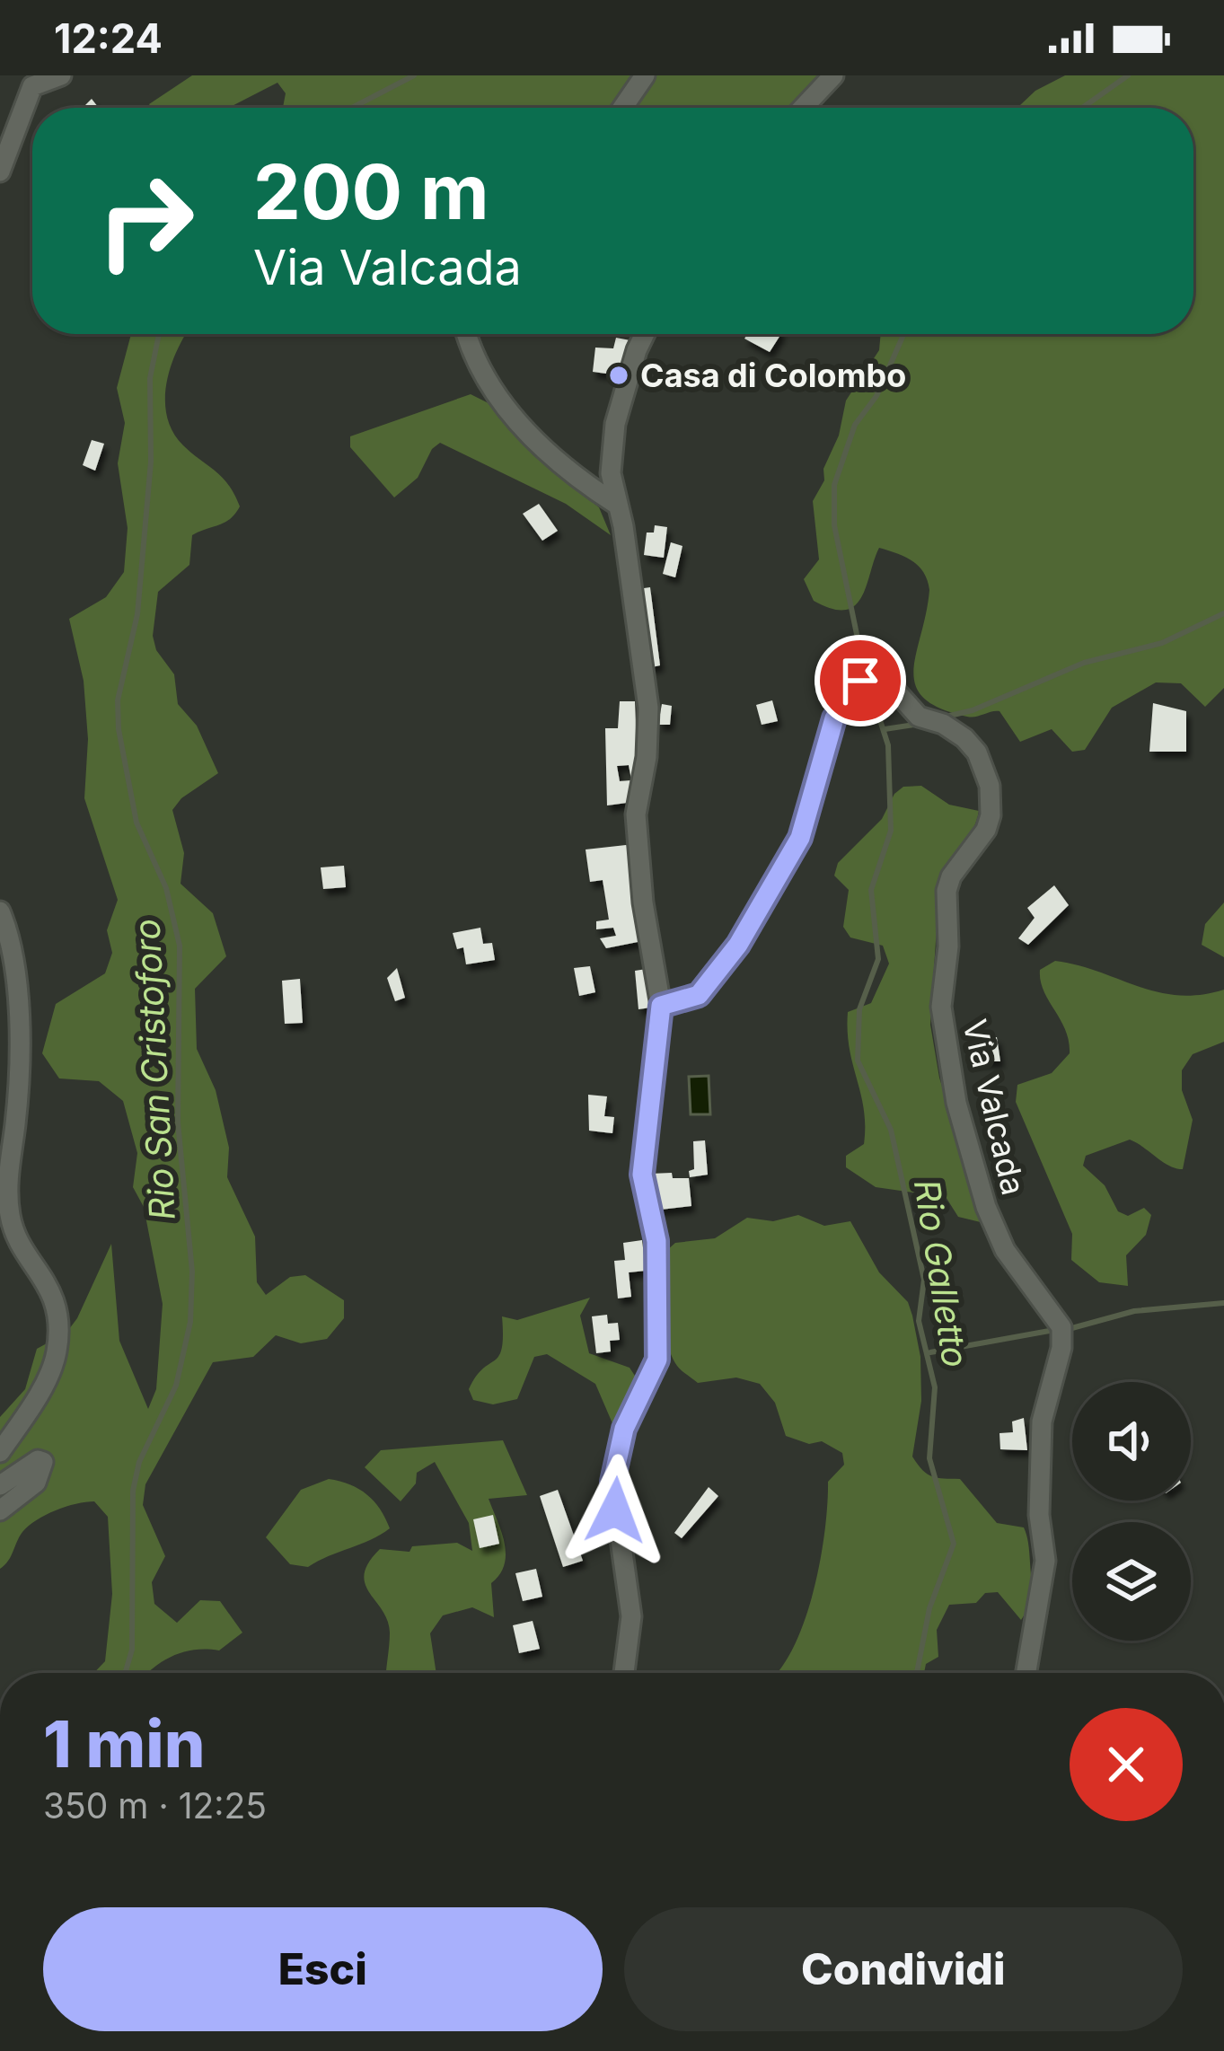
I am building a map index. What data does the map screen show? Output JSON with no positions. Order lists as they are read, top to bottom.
{
  "streets": {
    "street": ["Via Valcada"]
  },
  "water": ["Rio San Cristoforo", "Rio Galletto"],
  "places": ["Casa di Colombo"],
  "page": {
    "status": "12:24",
    "turn": ["200 m", "Via Valcada"],
    "heading": ["1 min", "350 m · 12:25"],
    "buttons": ["Esci", "Condividi"]
  }
}
